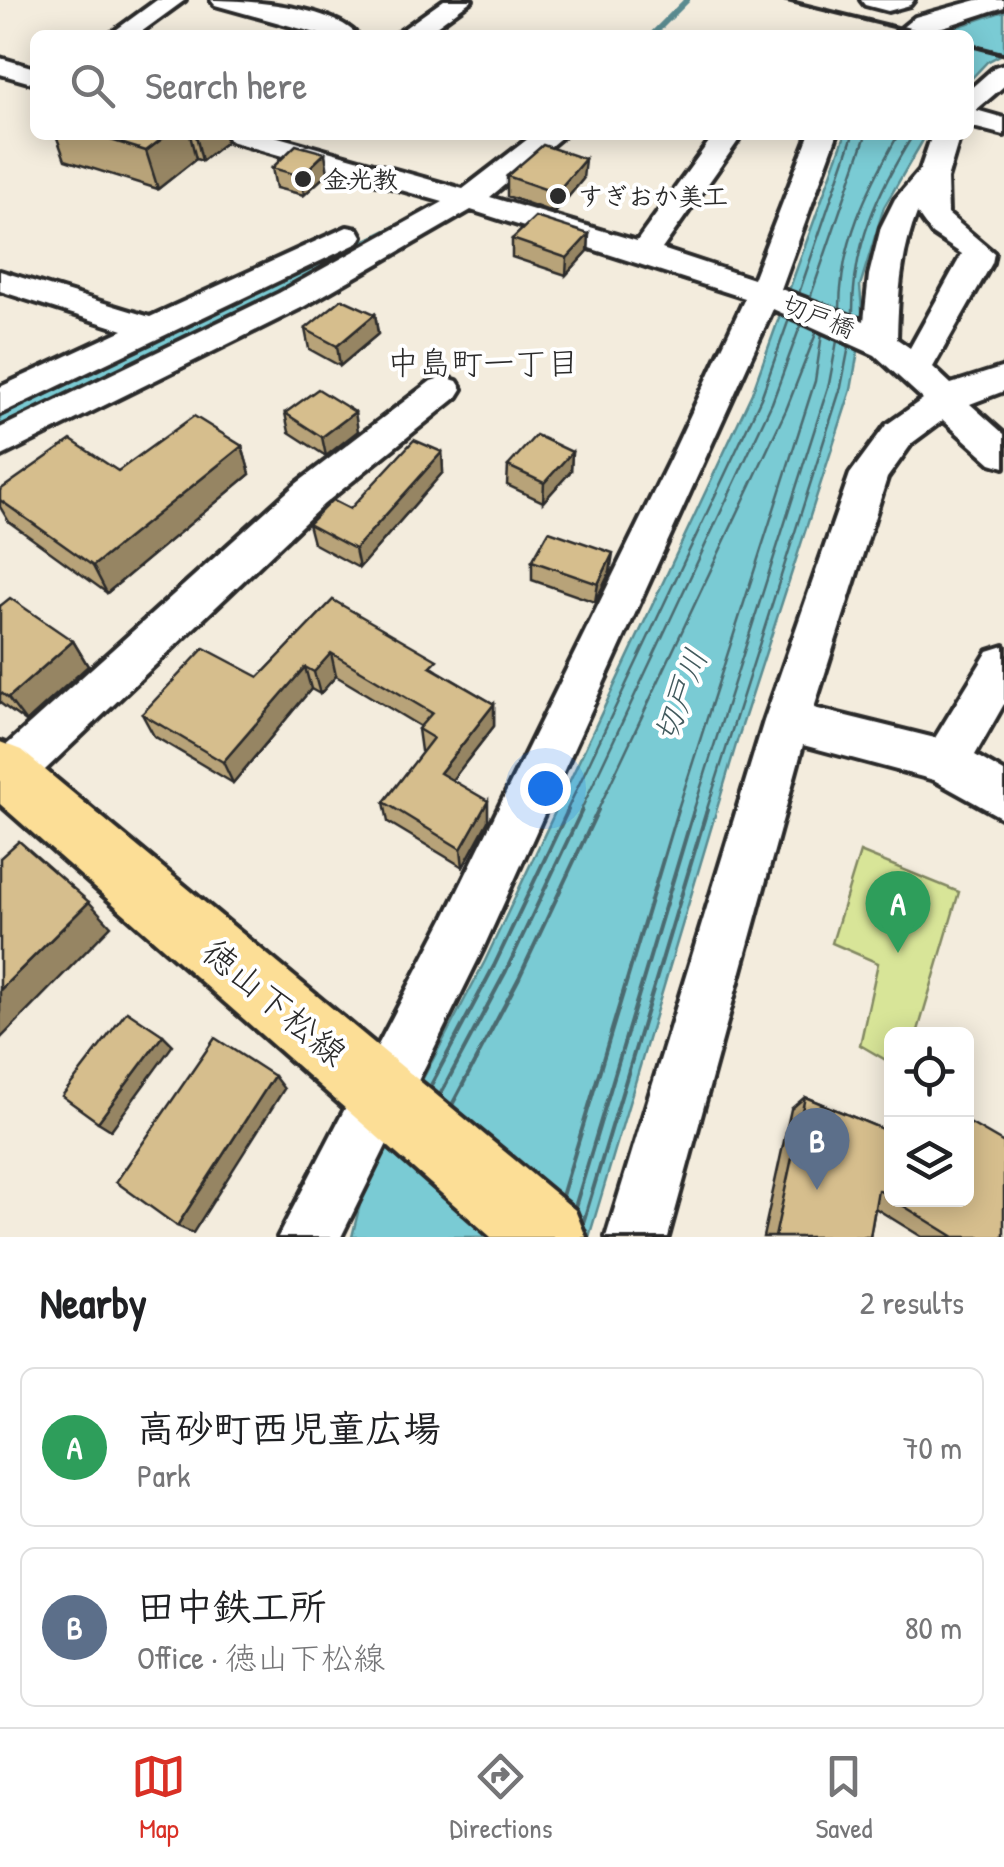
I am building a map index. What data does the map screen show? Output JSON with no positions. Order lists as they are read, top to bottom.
{
  "streets": {
    "main road": ["徳山下松線"],
    "street": ["切戸橋"]
  },
  "districts": ["中島町一丁目"],
  "water": ["切戸川"],
  "places": ["金光教", "すぎおか美工"],
  "page": {
    "search": "Search here",
    "pins": ["A", "B"],
    "heading": ["Nearby", "2 results"],
    "list": [
      {
        "mark": "A",
        "name": "高砂町西児童広場",
        "note": "Park",
        "value": "70 m"
      },
      {
        "mark": "B",
        "name": "田中鉄工所",
        "note": "Office · 徳山下松線",
        "value": "80 m"
      }
    ],
    "nav": ["Map", "Directions", "Saved"]
  }
}
